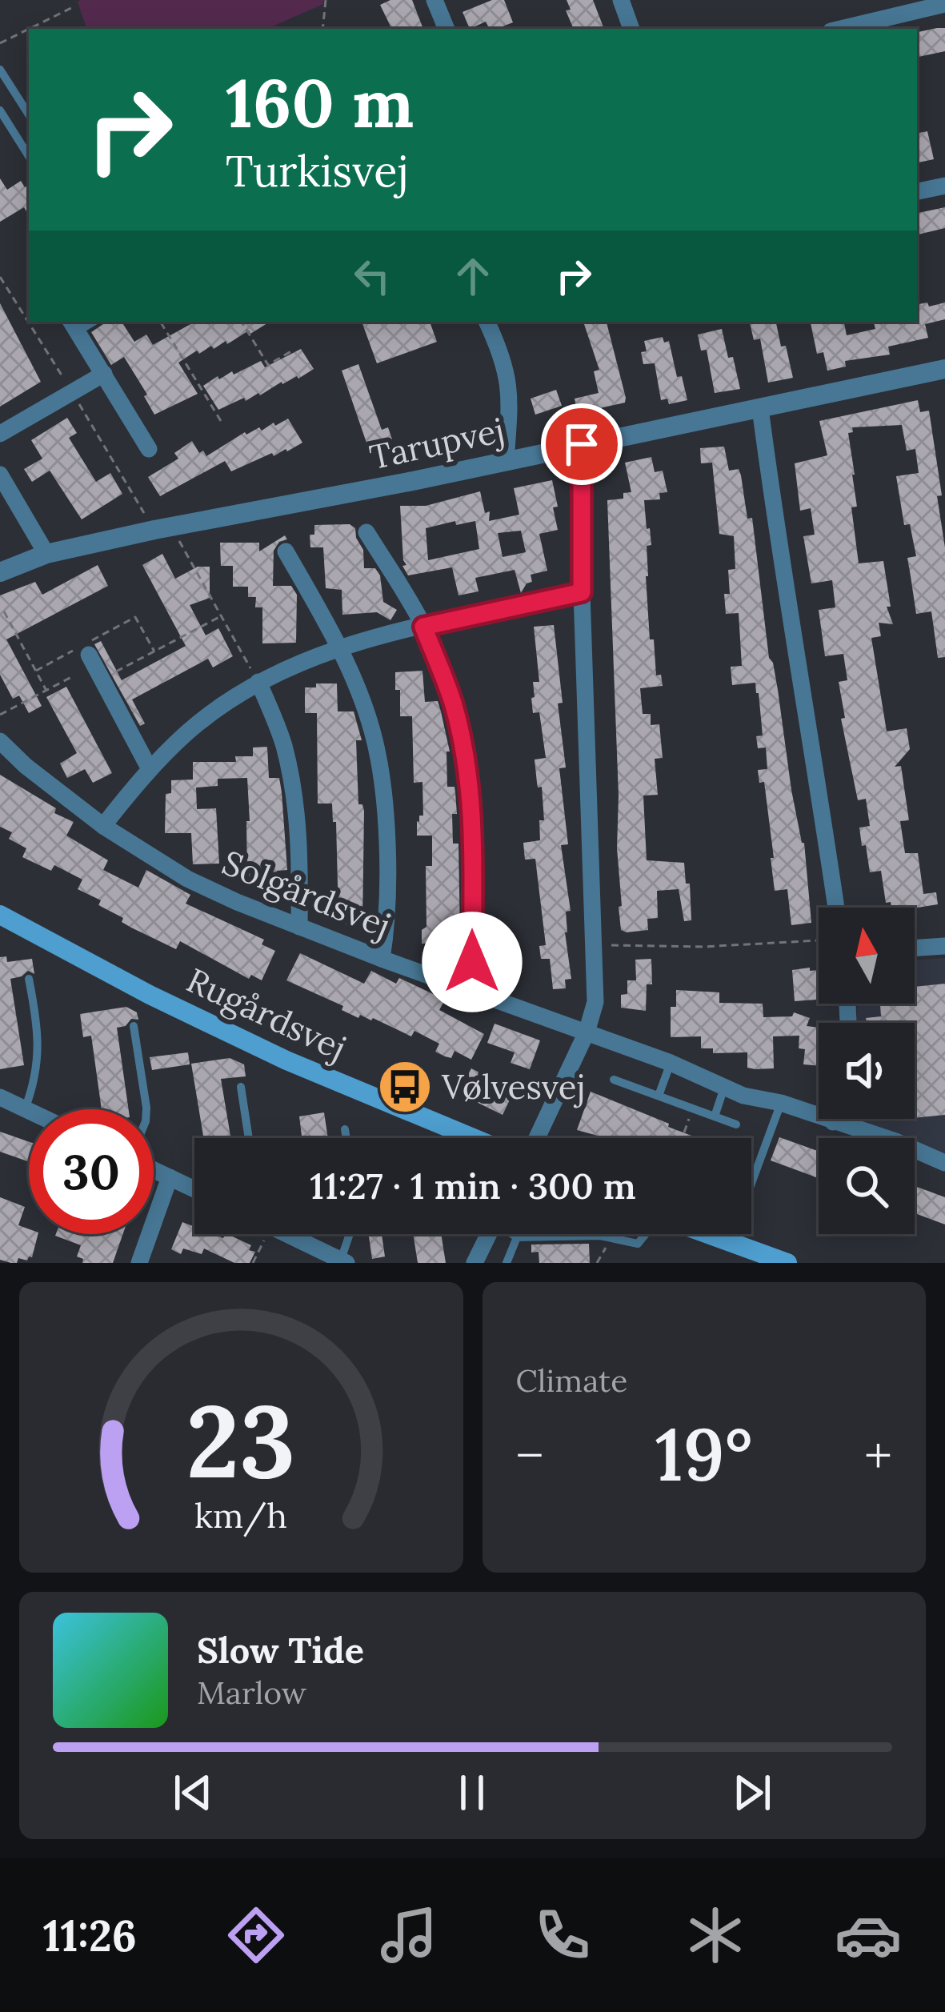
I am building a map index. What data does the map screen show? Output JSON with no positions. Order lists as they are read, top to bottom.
{
  "streets": {
    "main road": ["Rugårdsvej"],
    "street": ["Tarupvej", "Solgårdsvej"]
  },
  "places": {
    "bus stop": ["Vølvesvej"]
  },
  "north": "top",
  "page": {
    "turn": ["160 m", "Turkisvej"],
    "limit": "30",
    "trip": "11:27 · 1 min · 300 m",
    "tile": "Climate",
    "heat": ["−", "19°", "+"],
    "song": ["Slow Tide", "Marlow"],
    "tabs": "11:26",
    "gauge": ["23", "km/h"]
  }
}
